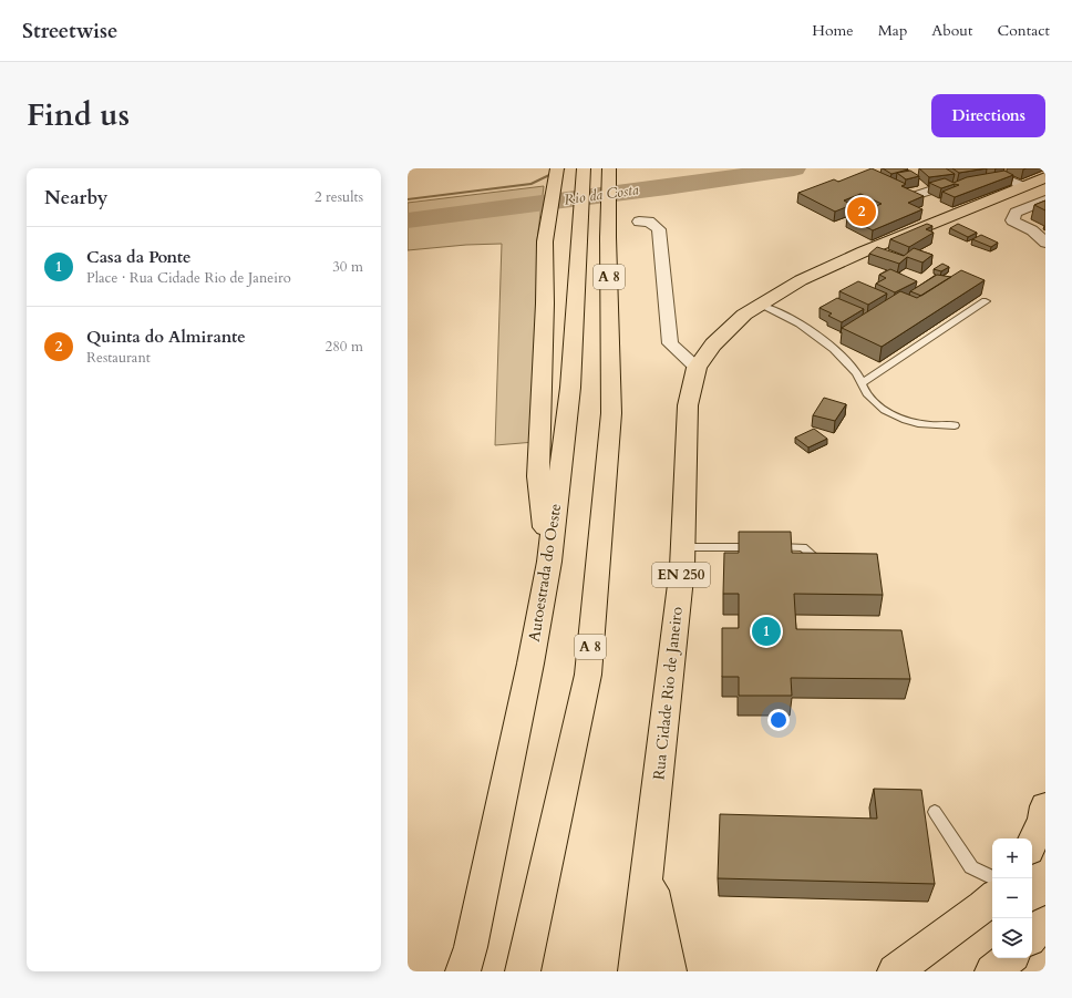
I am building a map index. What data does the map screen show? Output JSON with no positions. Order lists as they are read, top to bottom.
{
  "streets": {
    "main road": [
      "A 8",
      "Autoestrada do Oeste",
      "EN 250",
      "Rua Cidade Rio de Janeiro"
    ]
  },
  "crossings": [
    ["EN 250", "Rua Cidade Rio de Janeiro"]
  ],
  "water": ["Rio da Costa"],
  "page": {
    "header": "Streetwise",
    "nav": [
      "Home",
      "Map",
      "About",
      "Contact"
    ],
    "title": "Find us",
    "buttons": "Directions",
    "heading": ["Nearby", "2 results"],
    "pins": ["2", "1"],
    "list": [
      {
        "mark": "1",
        "name": "Casa da Ponte",
        "note": "Place · Rua Cidade Rio de Janeiro",
        "value": "30 m"
      },
      {
        "mark": "2",
        "name": "Quinta do Almirante",
        "note": "Restaurant",
        "value": "280 m"
      }
    ],
    "map_buttons": ["+", "−"]
  }
}
